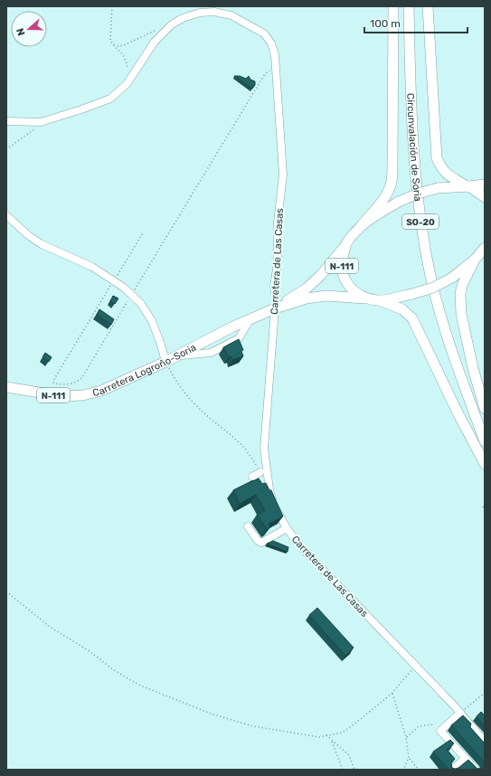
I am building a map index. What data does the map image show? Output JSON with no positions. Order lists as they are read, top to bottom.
{
  "streets": {
    "highway": [
      "Circunvalación de Soria",
      "SO-20",
      "N-111",
      "Carretera Logroño-Soria"
    ],
    "street": ["Carretera de Las Casas"]
  },
  "crossings": [
    ["Carretera de Las Casas", "Carretera Logroño-Soria"],
    ["N-111", "Carretera Logroño-Soria"]
  ],
  "scale_bar": "100 m",
  "north": "left"
}
